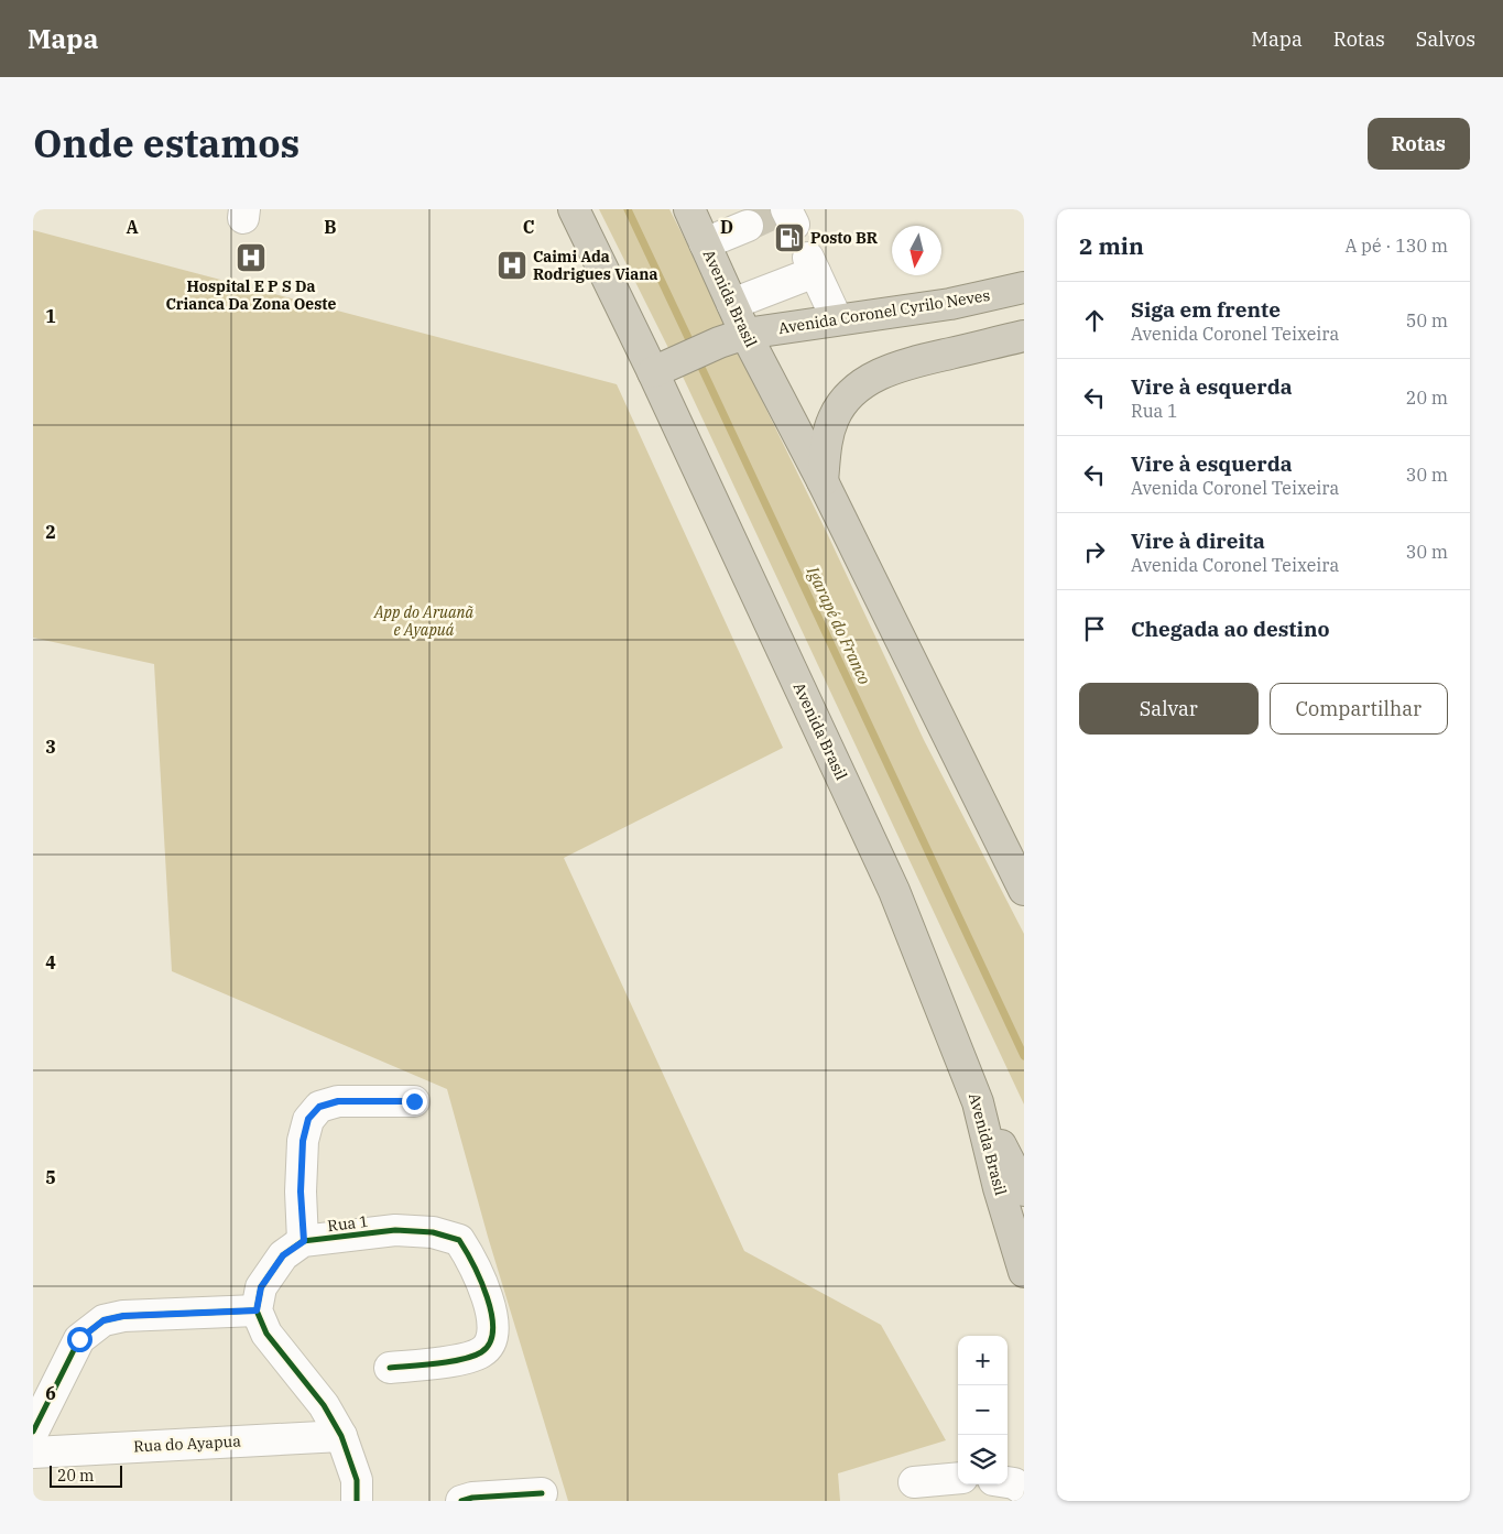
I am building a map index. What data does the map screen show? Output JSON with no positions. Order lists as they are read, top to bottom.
{
  "streets": {
    "highway": ["Avenida Brasil", "Avenida Coronel Cyrilo Neves"],
    "street": ["Rua 1", "Rua do Ayapua"]
  },
  "crossings": [
    ["Avenida Brasil", "Avenida Coronel Cyrilo Neves"]
  ],
  "water": ["Igarapé do Franco"],
  "parks": ["App do Aruanã e Ayapuá"],
  "places": {
    "fuel station": ["Posto BR"],
    "hospital": ["Hospital E P S Da Crianca Da Zona Oeste", "Caimi Ada Rodrigues Viana"]
  },
  "scale_bar": "20 m",
  "north": "bottom",
  "page": {
    "header": "Mapa",
    "nav": ["Mapa", "Rotas", "Salvos"],
    "title": "Onde estamos",
    "buttons": [
      "Rotas",
      ["Salvar", "Compartilhar"]
    ],
    "heading": ["2 min", "A pé · 130 m"],
    "list": [
      ["Siga em frente", "Avenida Coronel Teixeira", "50 m"],
      ["Vire à esquerda", "Rua 1", "20 m"],
      ["Vire à esquerda", "Avenida Coronel Teixeira", "30 m"],
      ["Vire à direita", "Avenida Coronel Teixeira", "30 m"],
      "Chegada ao destino"
    ],
    "map_buttons": ["+", "−"],
    "scale": "20 m"
  },
  "grid": {
    "columns": [
      "A",
      "B",
      "C",
      "D"
    ],
    "rows": [
      "1",
      "2",
      "3",
      "4",
      "5",
      "6"
    ]
  }
}
